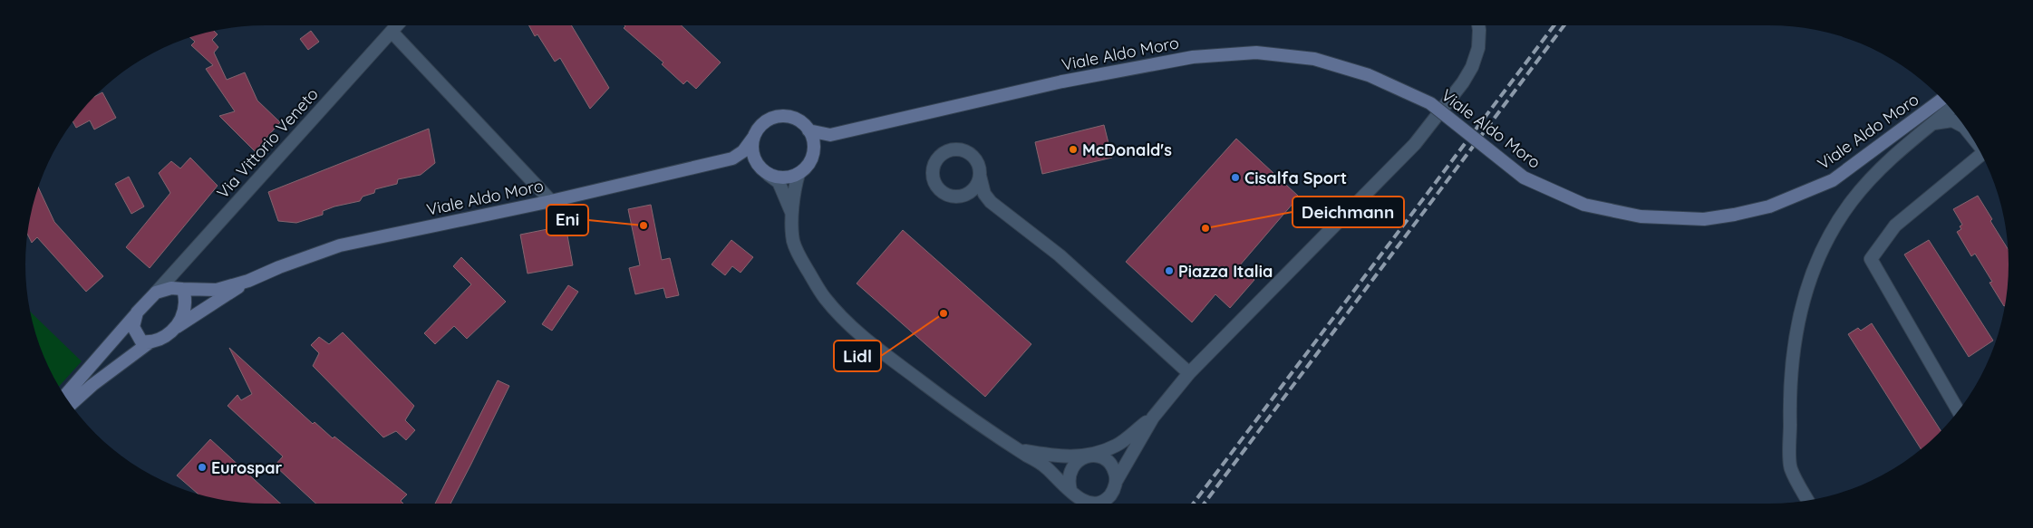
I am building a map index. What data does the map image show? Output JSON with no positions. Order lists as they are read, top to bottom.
{
  "streets": {
    "main road": ["Viale Aldo Moro"],
    "street": ["Via Vittorio Veneto"]
  },
  "places": [
    "McDonald's",
    "Cisalfa Sport",
    "Eni",
    "Deichmann",
    "Piazza Italia",
    "Lidl",
    "Eurospar"
  ]
}
